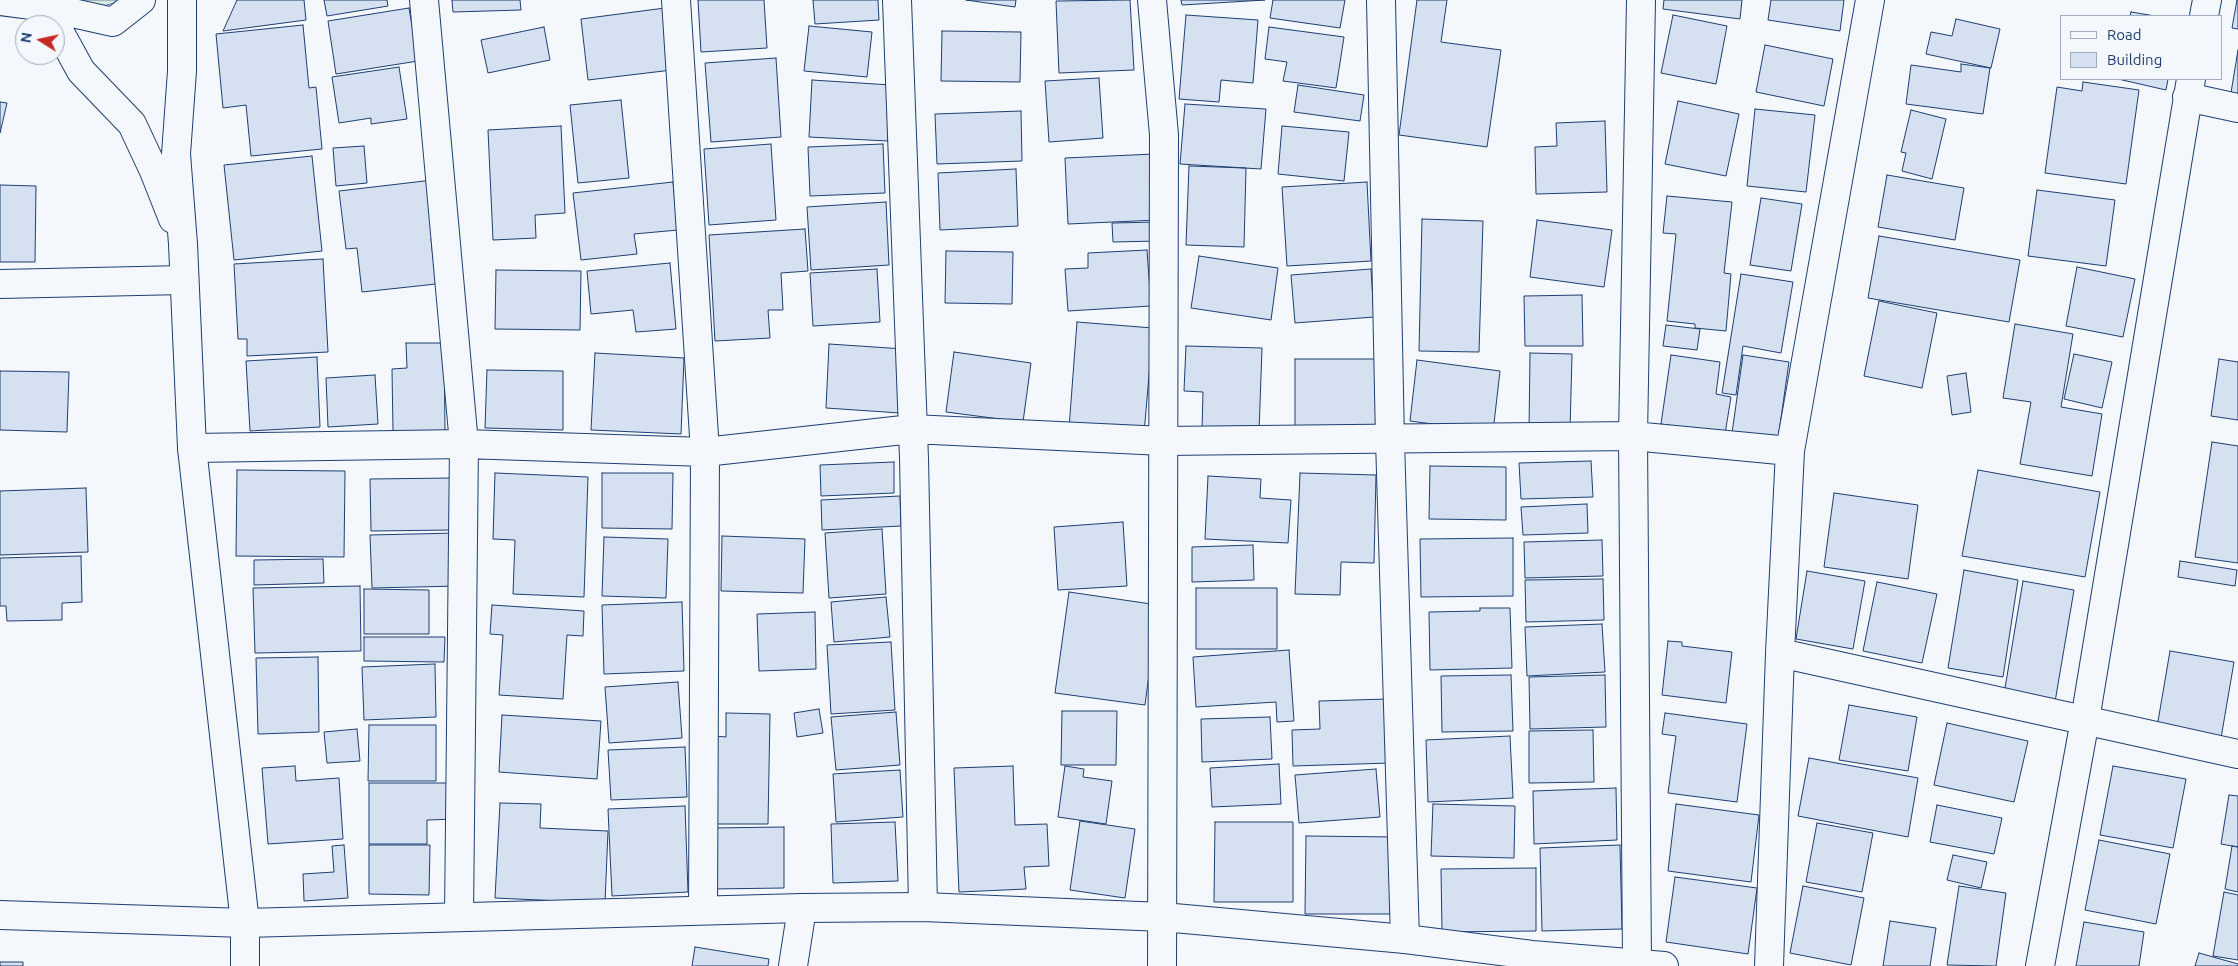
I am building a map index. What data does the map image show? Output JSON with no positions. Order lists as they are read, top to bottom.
{
  "legend": ["Road", "Building"],
  "north": "left"
}
